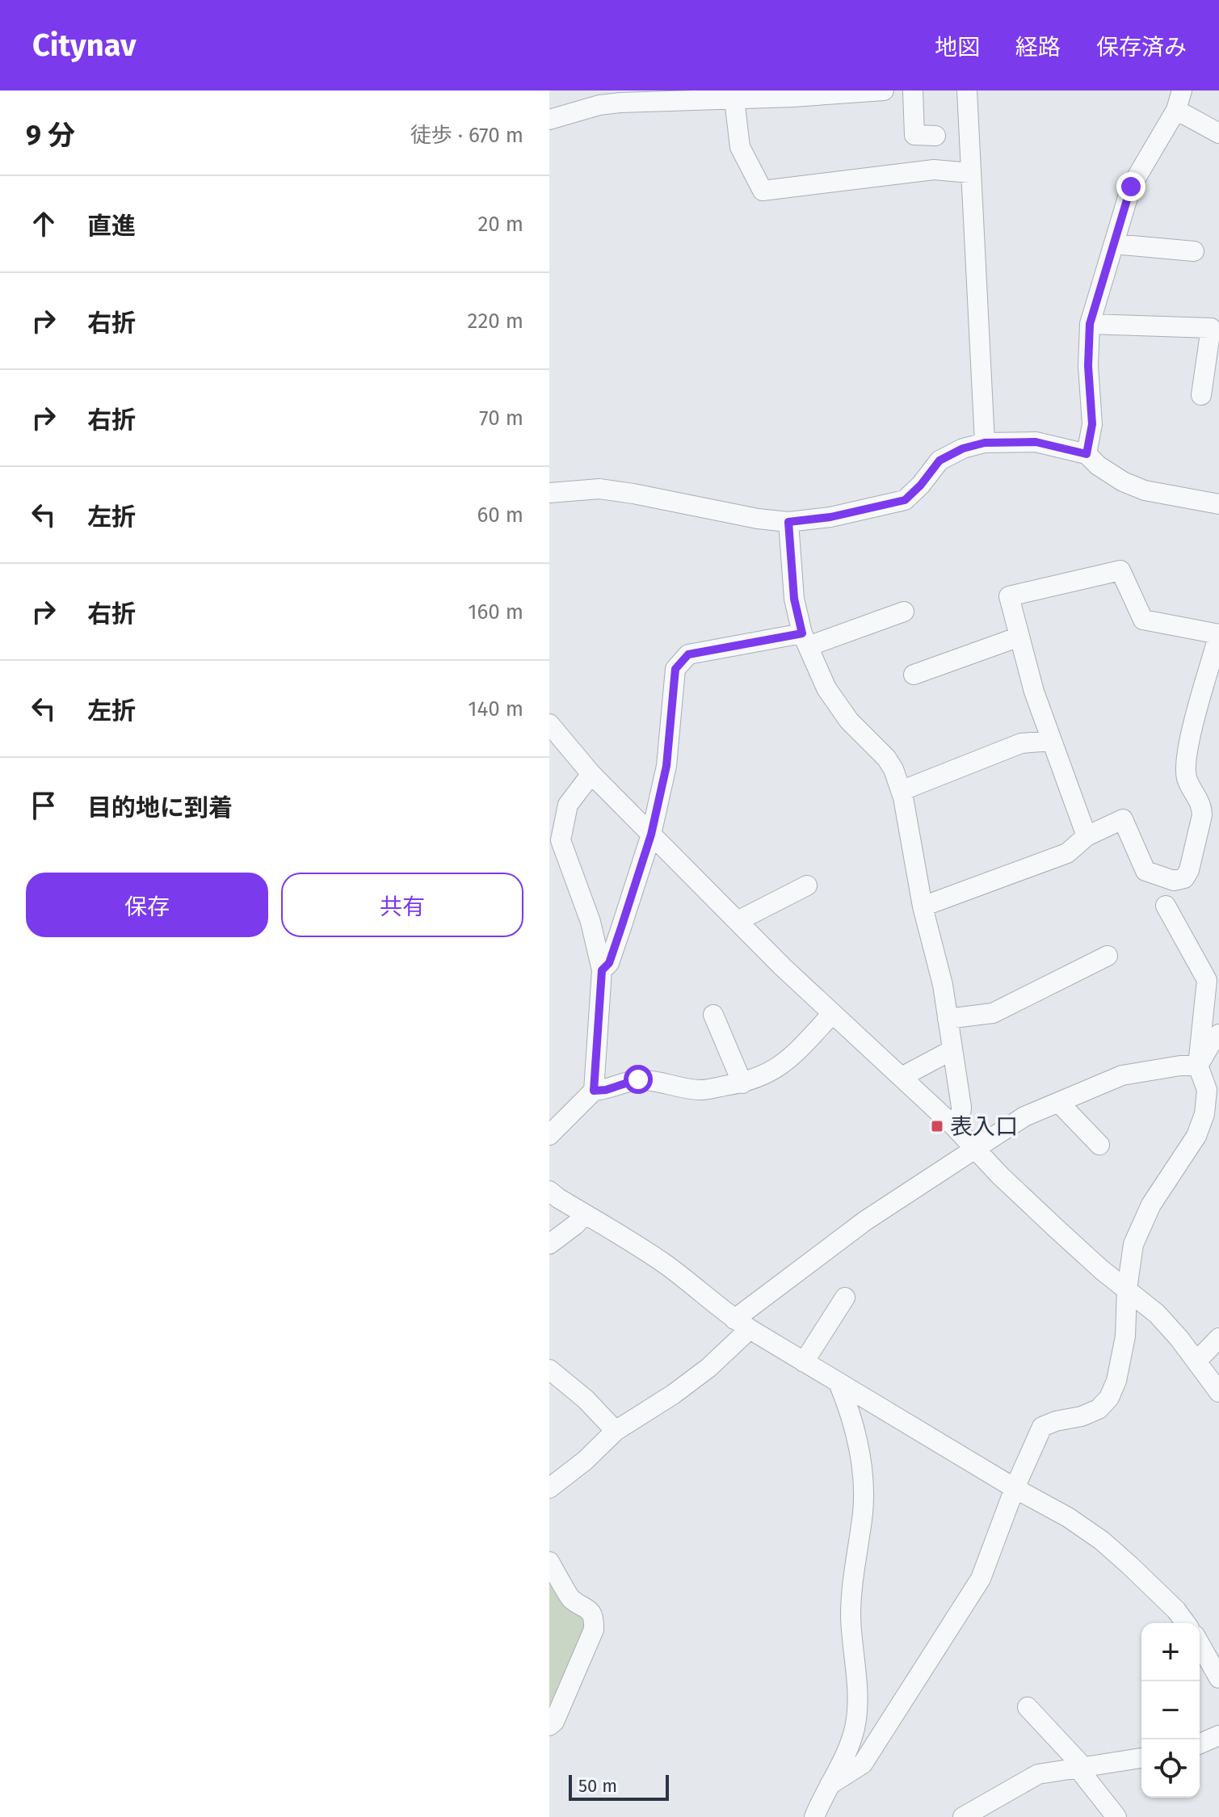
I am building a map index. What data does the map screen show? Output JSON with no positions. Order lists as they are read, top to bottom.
{
  "places": {
    "transit": ["表入口"]
  },
  "scale_bar": "50 m",
  "page": {
    "header": "Citynav",
    "nav": ["地図", "経路", "保存済み"],
    "heading": ["9 分", "徒歩 · 670 m"],
    "list": [
      ["直進", "20 m"],
      ["右折", "220 m"],
      ["右折", "70 m"],
      ["左折", "60 m"],
      ["右折", "160 m"],
      ["左折", "140 m"],
      "目的地に到着"
    ],
    "buttons": ["保存", "共有"],
    "map_buttons": ["+", "−"],
    "scale": "50 m"
  }
}
